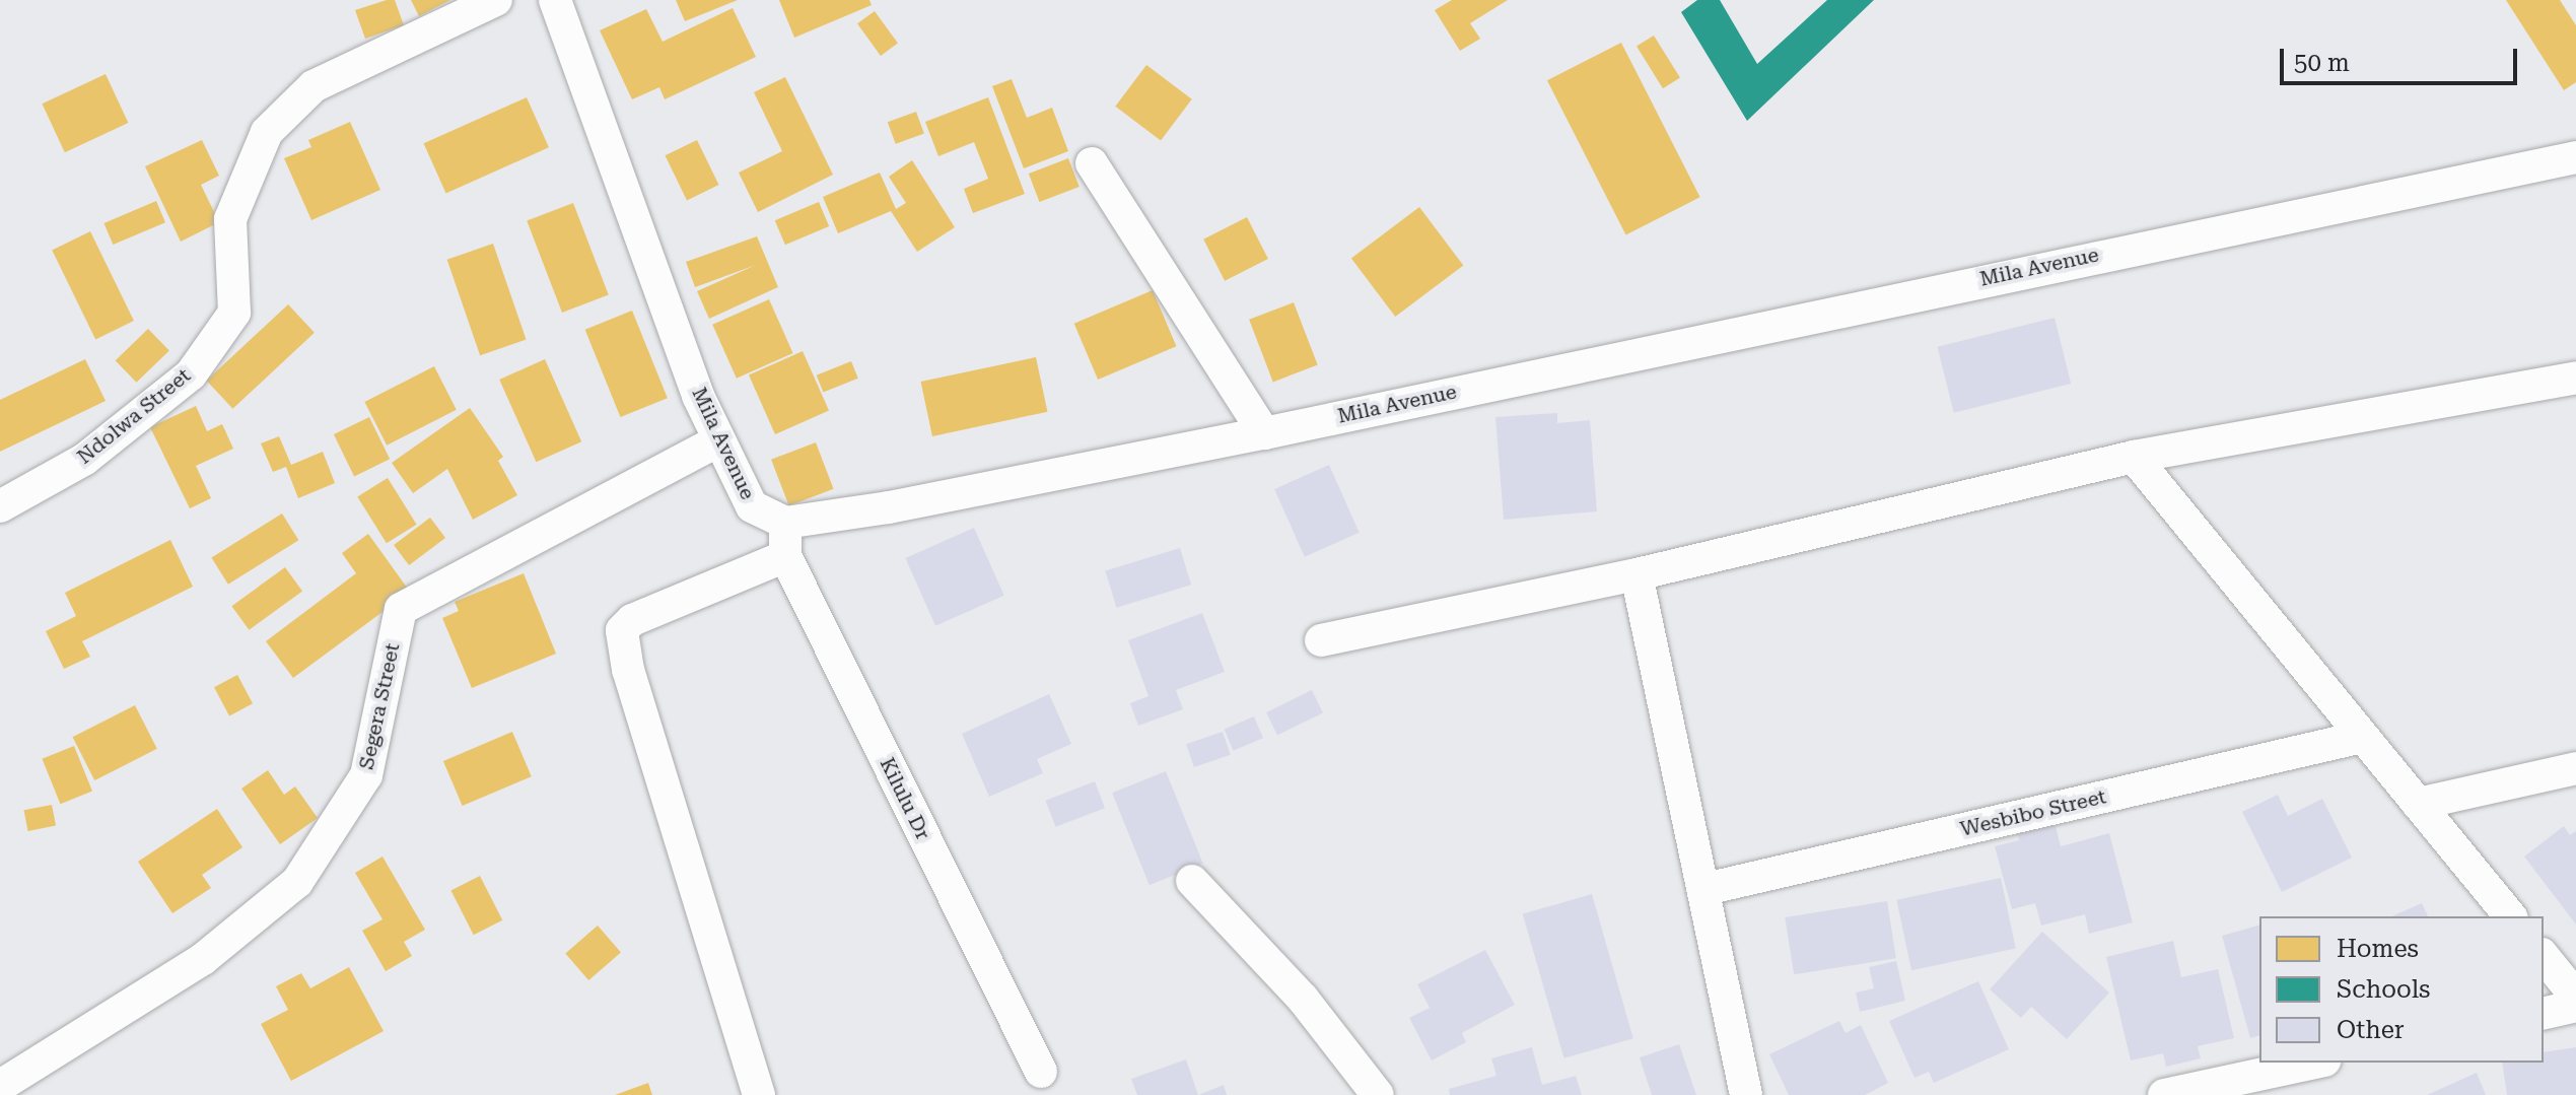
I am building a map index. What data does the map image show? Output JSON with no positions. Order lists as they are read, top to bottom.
{
  "streets": {
    "street": [
      "Mila Avenue",
      "Ndolwa Street",
      "Segera Street",
      "Kilulu Dr",
      "Wesbibo Street"
    ]
  },
  "crossings": [
    ["Mila Avenue", "Segera Street"],
    ["Mila Avenue", "Kilulu Dr"]
  ],
  "legend": ["Homes", "Schools", "Other"],
  "scale_bar": "50 m"
}
